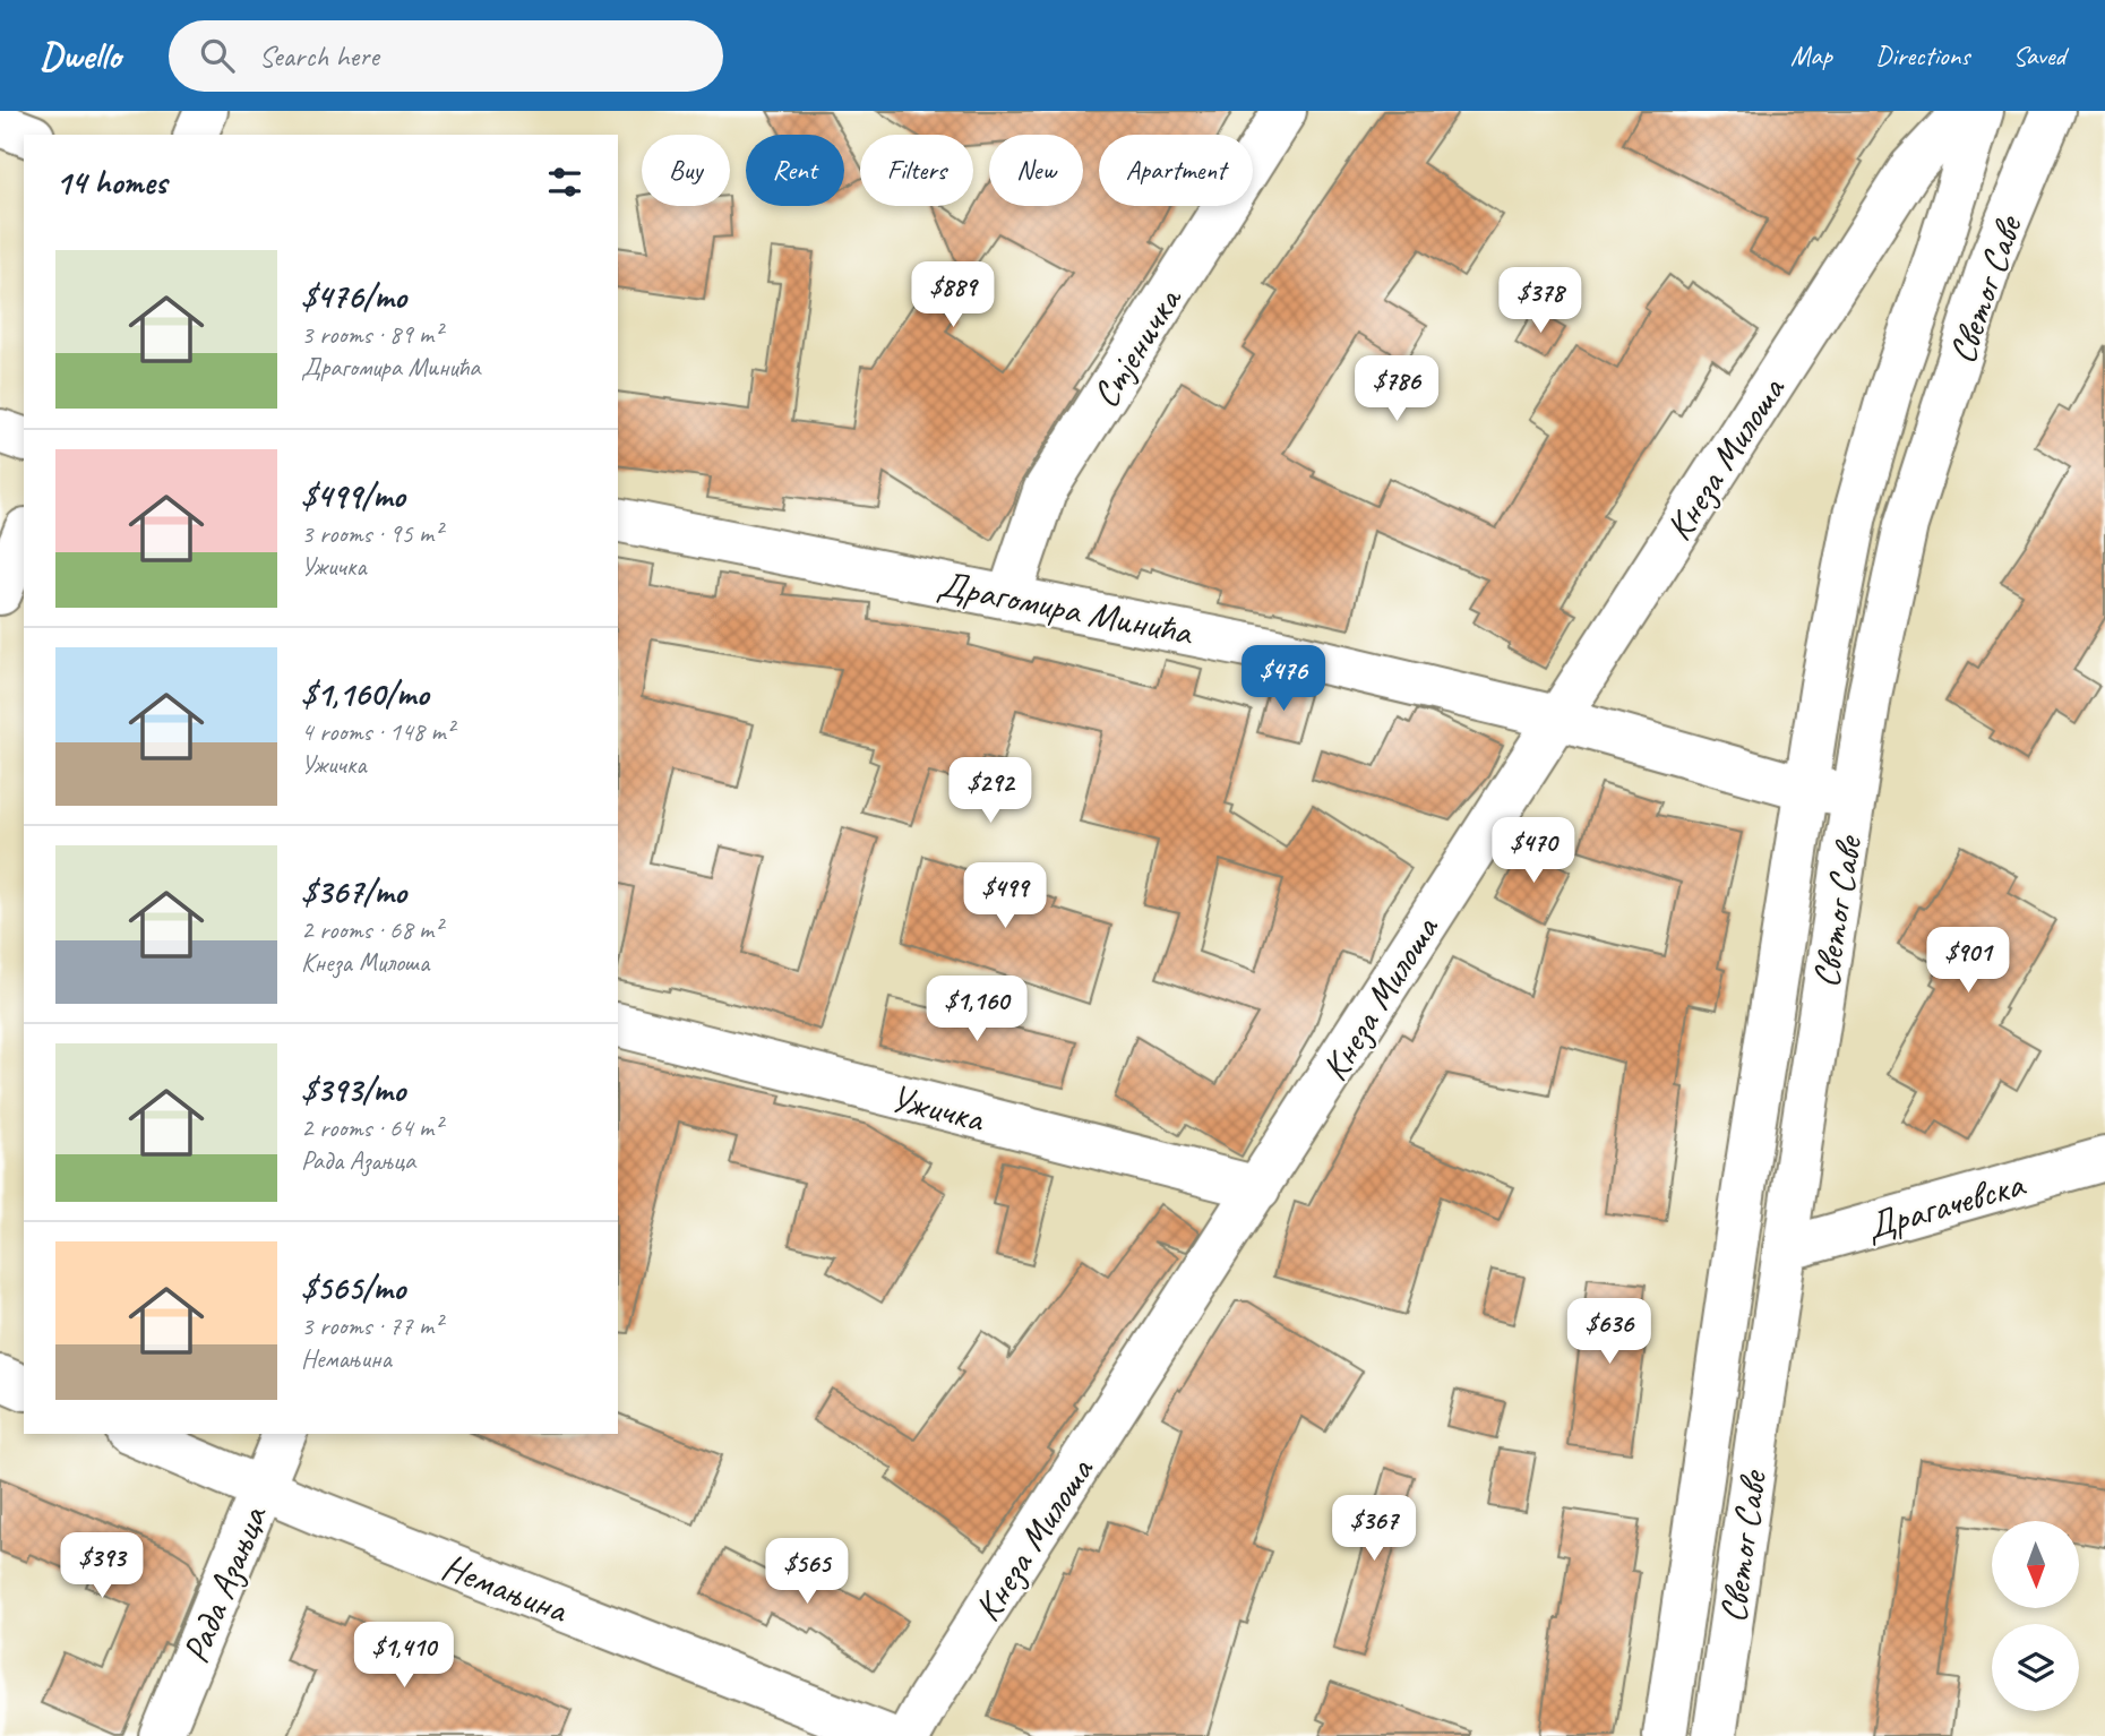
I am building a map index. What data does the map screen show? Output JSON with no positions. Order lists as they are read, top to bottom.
{
  "streets": {
    "street": [
      "Светог Саве",
      "Стјеничка",
      "Кнеза Милоша",
      "Драгомира Минића",
      "Ужичка",
      "Драгачевска",
      "Рада Азањца",
      "Немањина"
    ]
  },
  "crossings": [
    ["Светог Саве", "Драгомира Минића"],
    ["Светог Саве", "Драгачевска"],
    ["Стјеничка", "Драгомира Минића"],
    ["Кнеза Милоша", "Драгомира Минића"],
    ["Кнеза Милоша", "Ужичка"],
    ["Рада Азањца", "Немањина"]
  ],
  "north": "bottom",
  "page": {
    "header": "Dwello",
    "search": "Search here",
    "nav": ["Map", "Directions", "Saved"],
    "chip": [
      "Buy",
      "Rent",
      "Filters",
      "New",
      "Apartment"
    ],
    "heading": "14 homes",
    "list": [
      {
        "name": "$476/mo",
        "note": "3 rooms · 89 m² · Драгомира Минића"
      },
      {
        "name": "$499/mo",
        "note": "3 rooms · 95 m² · Ужичка"
      },
      {
        "name": "$1,160/mo",
        "note": "4 rooms · 148 m² · Ужичка"
      },
      {
        "name": "$367/mo",
        "note": "2 rooms · 68 m² · Кнеза Милоша"
      },
      {
        "name": "$393/mo",
        "note": "2 rooms · 64 m² · Рада Азањца"
      },
      {
        "name": "$565/mo",
        "note": "3 rooms · 77 m² · Немањина"
      }
    ],
    "price": [
      "$889",
      "$378",
      "$786",
      "$476",
      "$292",
      "$470",
      "$499",
      "$901",
      "$1,160",
      "$636",
      "$367",
      "$393",
      "$565",
      "$1,410"
    ]
  }
}
